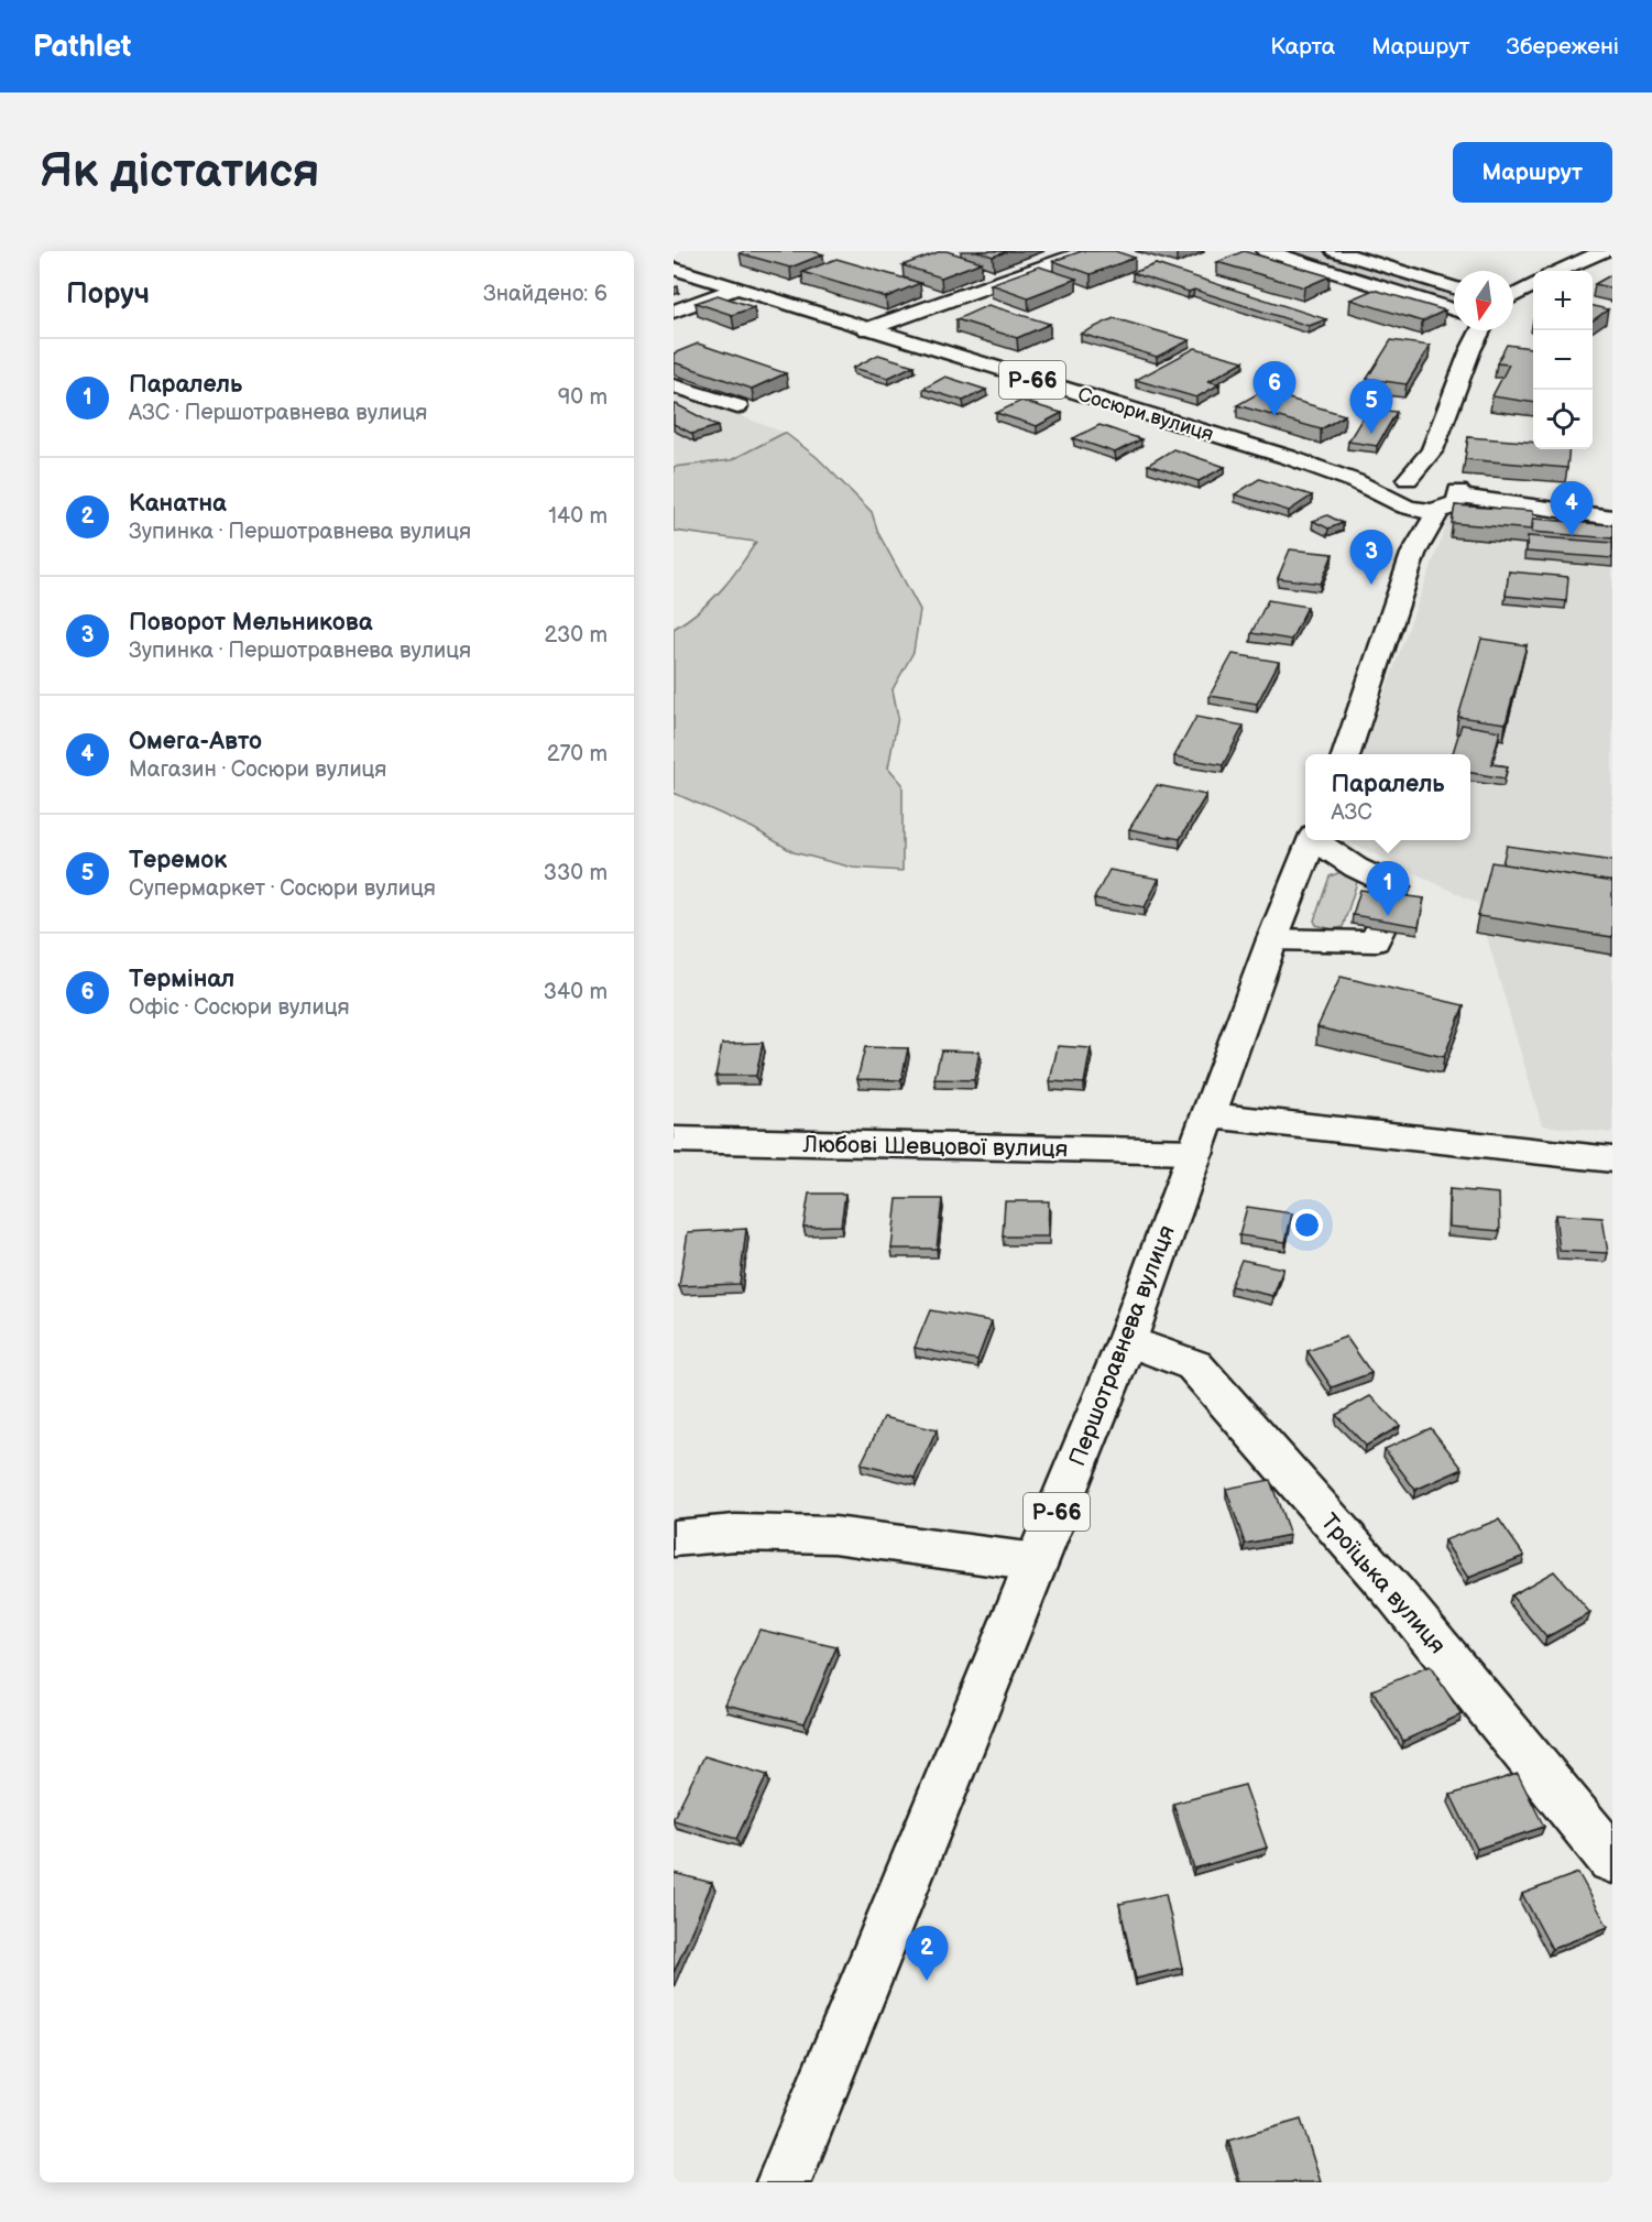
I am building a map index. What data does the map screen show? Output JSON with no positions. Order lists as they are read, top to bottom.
{
  "streets": {
    "main road": [
      "Р-66",
      "Сосюри вулиця",
      "Любові Шевцової вулиця",
      "Першотравнева вулиця",
      "Троїцька вулиця"
    ]
  },
  "crossings": [
    ["Любові Шевцової вулиця", "Першотравнева вулиця"],
    ["Першотравнева вулиця", "Троїцька вулиця"]
  ],
  "north": "bottom",
  "page": {
    "header": "Pathlet",
    "nav": ["Карта", "Маршрут", "Збережені"],
    "buttons": "Маршрут",
    "title": "Як дістатися",
    "heading": ["Поруч", "Знайдено: 6"],
    "map_buttons": ["+", "−"],
    "list": [
      {
        "mark": "1",
        "name": "Паралель",
        "note": "АЗС · Першотравнева вулиця",
        "value": "90 m"
      },
      {
        "mark": "2",
        "name": "Канатна",
        "note": "Зупинка · Першотравнева вулиця",
        "value": "140 m"
      },
      {
        "mark": "3",
        "name": "Поворот Мельникова",
        "note": "Зупинка · Першотравнева вулиця",
        "value": "230 m"
      },
      {
        "mark": "4",
        "name": "Омега-Авто",
        "note": "Магазин · Сосюри вулиця",
        "value": "270 m"
      },
      {
        "mark": "5",
        "name": "Теремок",
        "note": "Супермаркет · Сосюри вулиця",
        "value": "330 m"
      },
      {
        "mark": "6",
        "name": "Термінал",
        "note": "Офіс · Сосюри вулиця",
        "value": "340 m"
      }
    ],
    "pins": [
      "6",
      "5",
      "4",
      "3",
      "1",
      "2"
    ],
    "popup": ["Паралель", "АЗС"]
  }
}
